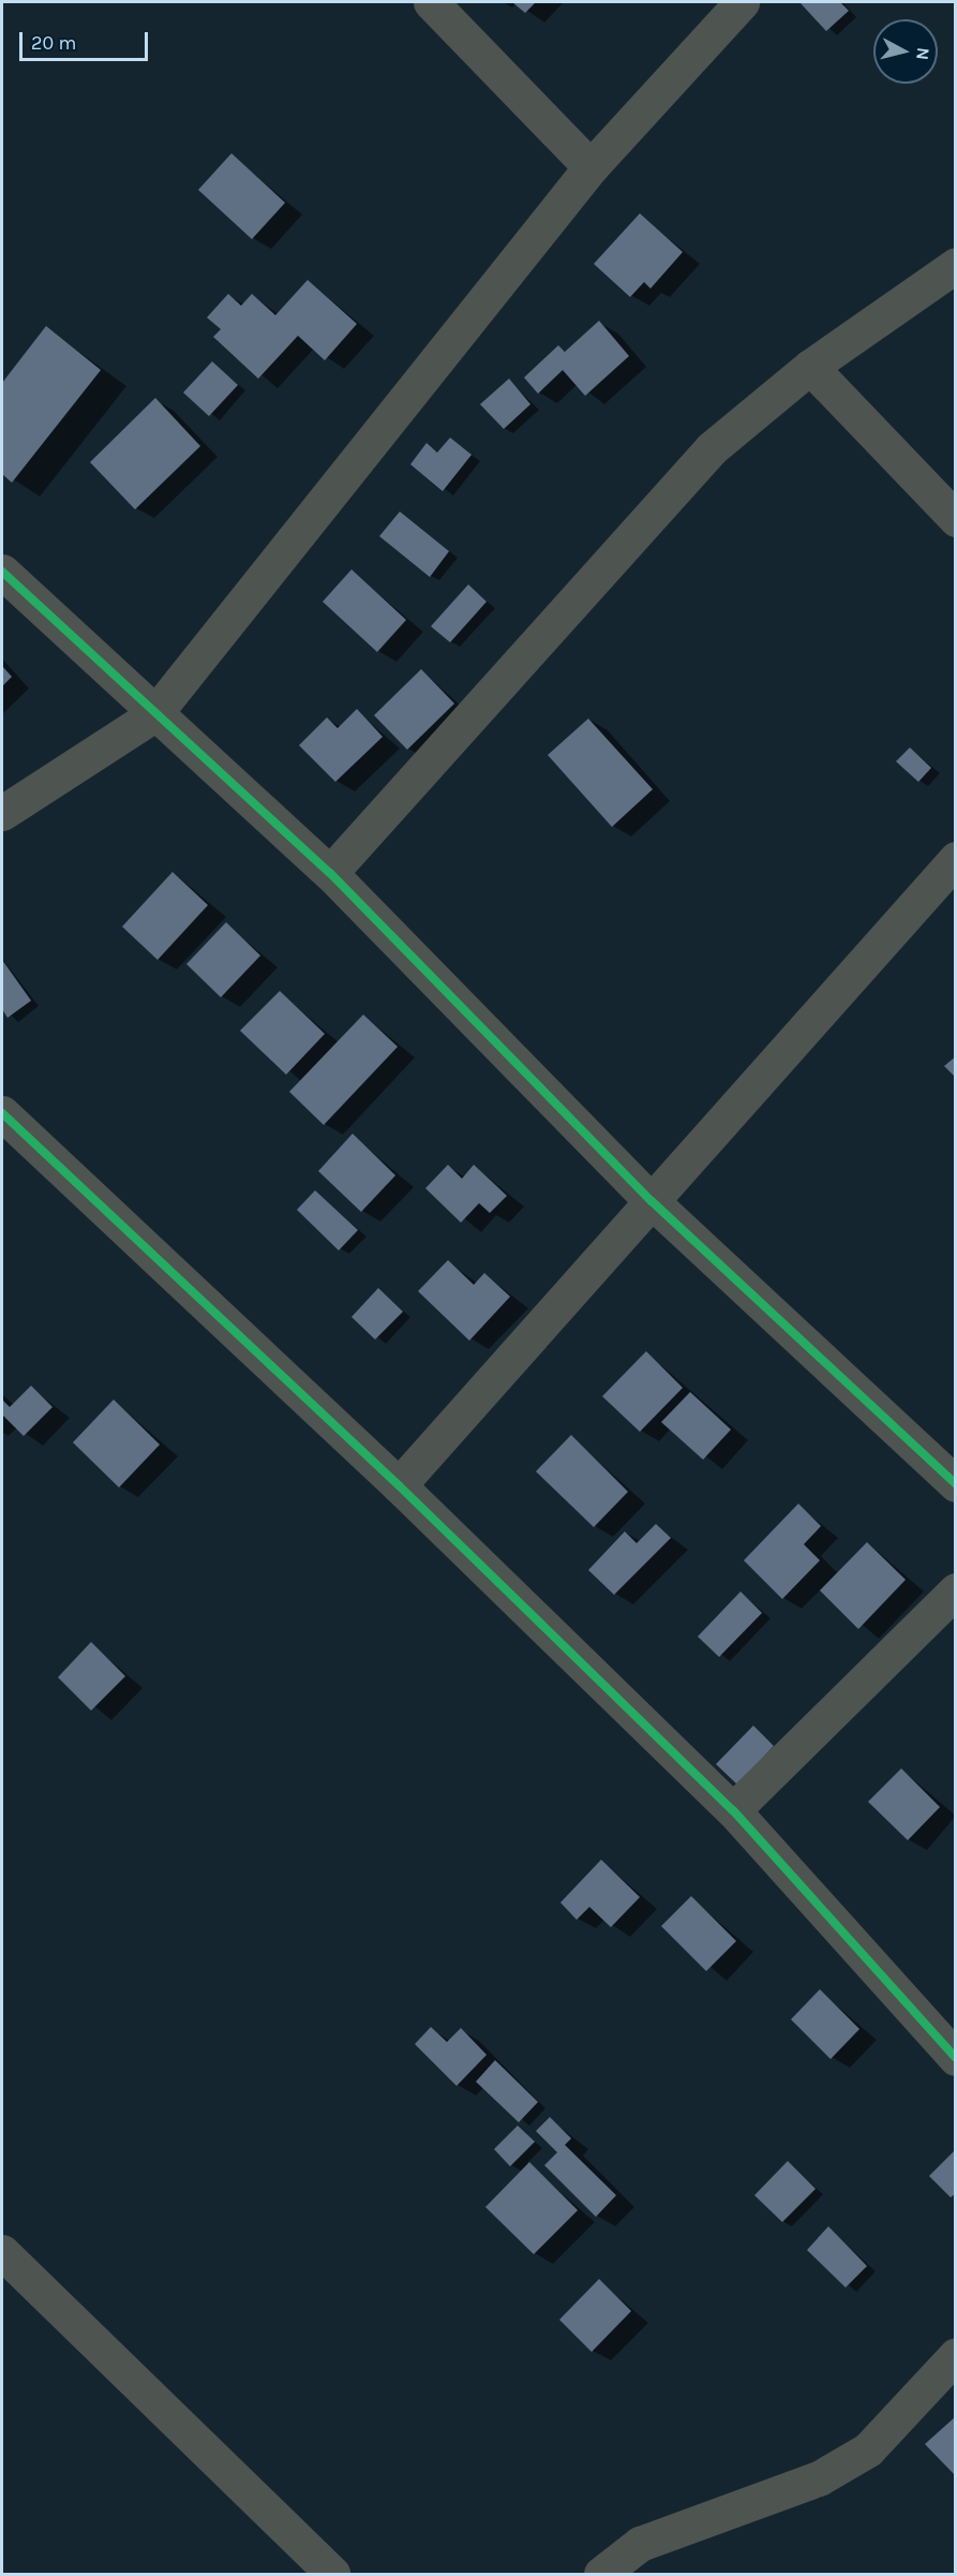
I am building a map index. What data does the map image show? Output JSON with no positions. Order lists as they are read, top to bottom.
{
  "scale_bar": "20 m",
  "north": "right"
}
